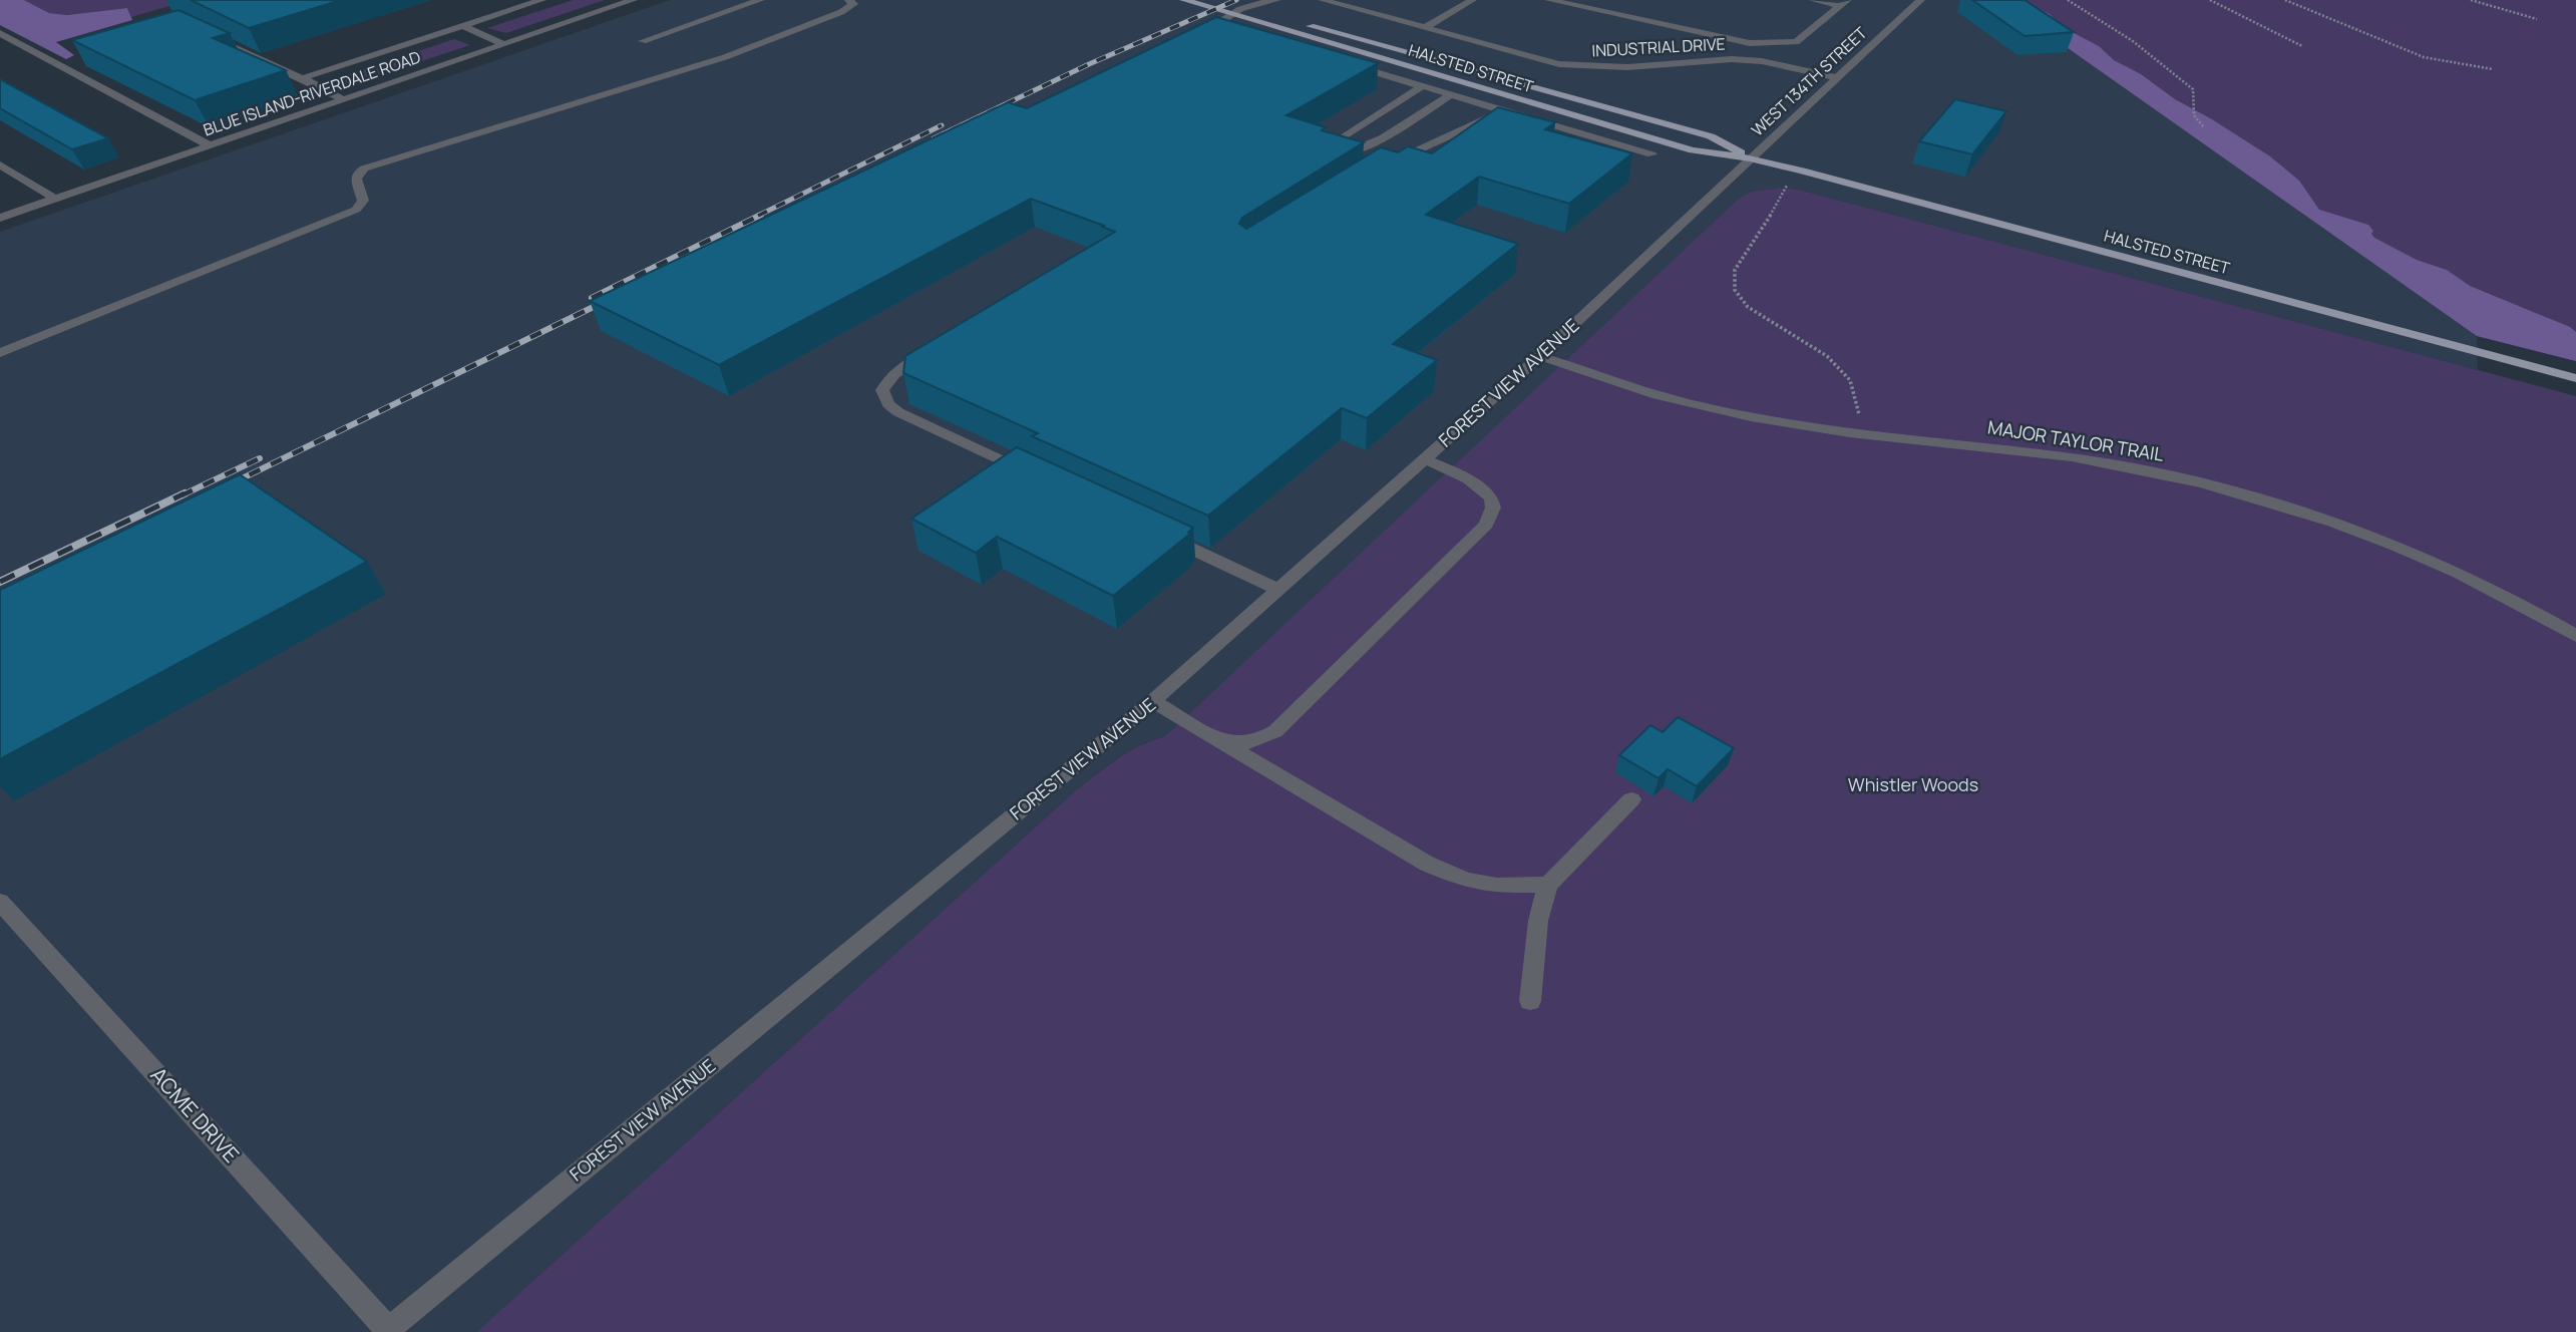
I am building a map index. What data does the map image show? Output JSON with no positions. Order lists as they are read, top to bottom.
{
  "streets": {
    "main road": ["HALSTED STREET"],
    "street": [
      "INDUSTRIAL DRIVE",
      "WEST 134TH STREET",
      "BLUE ISLAND-RIVERDALE ROAD",
      "FOREST VIEW AVENUE",
      "MAJOR TAYLOR TRAIL",
      "ACME DRIVE"
    ]
  },
  "crossings": [
    ["INDUSTRIAL DRIVE", "WEST 134TH STREET"],
    ["HALSTED STREET", "WEST 134TH STREET"],
    ["HALSTED STREET", "FOREST VIEW AVENUE"],
    ["WEST 134TH STREET", "FOREST VIEW AVENUE"],
    ["FOREST VIEW AVENUE", "MAJOR TAYLOR TRAIL"],
    ["FOREST VIEW AVENUE", "ACME DRIVE"]
  ],
  "parks": ["Whistler Woods"]
}
